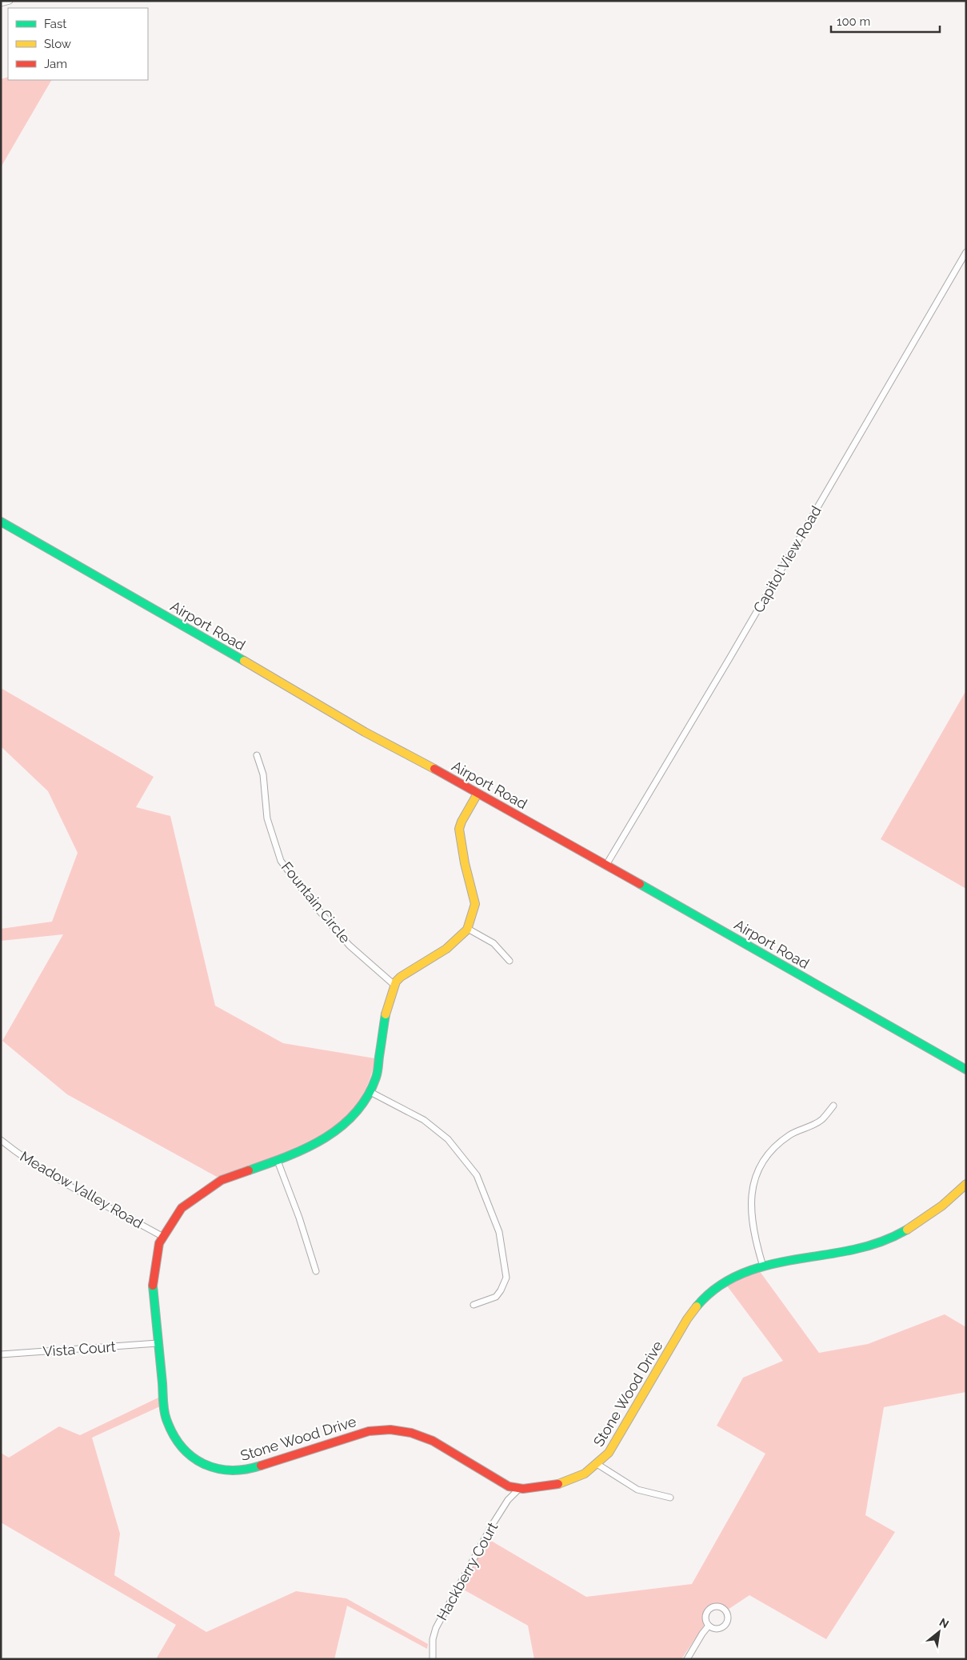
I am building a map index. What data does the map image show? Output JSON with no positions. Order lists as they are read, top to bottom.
{
  "streets": {
    "street": [
      "Capitol View Road",
      "Airport Road",
      "Fountain Circle",
      "Meadow Valley Road",
      "Vista Court",
      "Stone Wood Drive",
      "Hackberry Court"
    ]
  },
  "crossings": [
    ["Capitol View Road", "Airport Road"],
    ["Airport Road", "Stone Wood Drive"],
    ["Fountain Circle", "Stone Wood Drive"],
    ["Meadow Valley Road", "Stone Wood Drive"],
    ["Vista Court", "Stone Wood Drive"],
    ["Stone Wood Drive", "Hackberry Court"]
  ],
  "legend": ["Fast", "Slow", "Jam"],
  "scale_bar": "100 m",
  "north": "top right"
}
